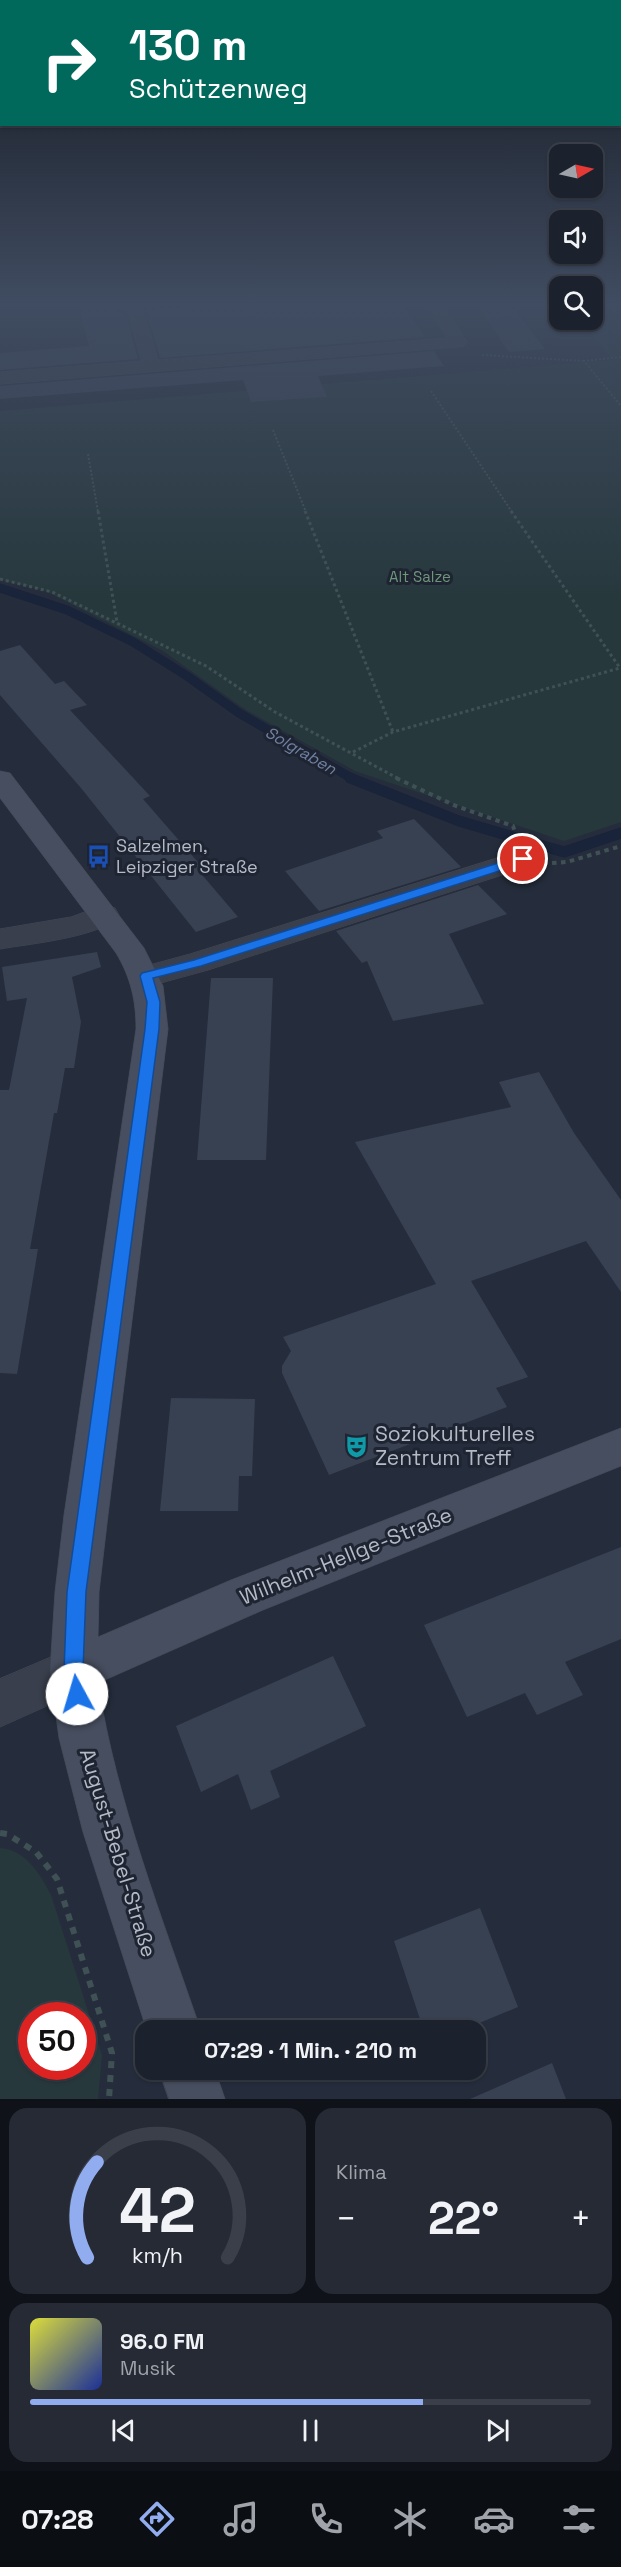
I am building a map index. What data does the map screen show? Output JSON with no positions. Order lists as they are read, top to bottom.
{
  "streets": {
    "main road": ["Wilhelm-Hellge-Straße", "August-Bebel-Straße"]
  },
  "crossings": [
    ["Wilhelm-Hellge-Straße", "August-Bebel-Straße"]
  ],
  "water": ["Solgraben"],
  "parks": ["Alt Salze"],
  "places": {
    "bus stop": ["Salzelmen, Leipziger Straße"],
    "theatre": ["Soziokulturelles Zentrum Treff"]
  },
  "north": "right",
  "page": {
    "turn": ["130 m", "Schützenweg"],
    "limit": "50",
    "trip": "07:29 · 1 Min. · 210 m",
    "tile": "Klima",
    "heat": ["−", "22°", "+"],
    "song": ["96.0 FM", "Musik"],
    "tabs": "07:28",
    "gauge": ["42", "km/h"]
  }
}
